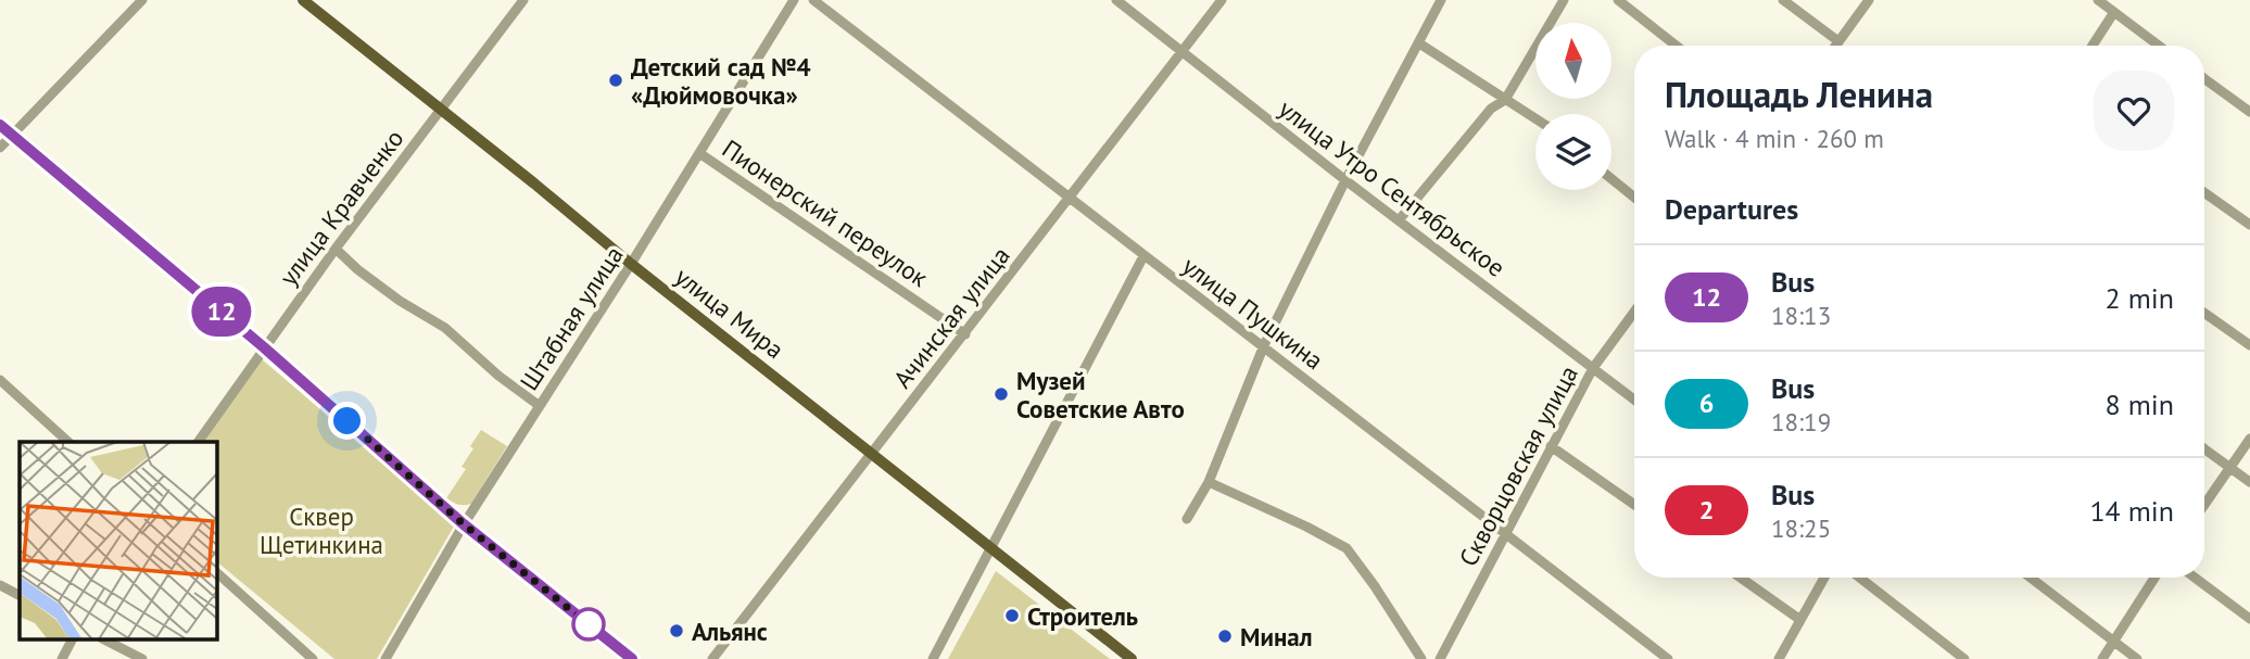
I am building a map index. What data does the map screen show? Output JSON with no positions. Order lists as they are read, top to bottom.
{
  "streets": {
    "main road": ["улица Мира"],
    "street": [
      "улица Утро Сентябрьское",
      "улица Кравченко",
      "Пионерский переулок",
      "улица Пушкина",
      "Ачинская улица",
      "Штабная улица",
      "Скворцовская улица"
    ]
  },
  "crossings": [
    ["улица Утро Сентябрьское", "Ачинская улица"],
    ["улица Утро Сентябрьское", "Скворцовская улица"],
    ["улица Кравченко", "улица Мира"],
    ["Пионерский переулок", "Ачинская улица"],
    ["Пионерский переулок", "Штабная улица"],
    ["улица Мира", "Ачинская улица"],
    ["улица Мира", "Штабная улица"],
    ["улица Пушкина", "Ачинская улица"],
    ["улица Пушкина", "Скворцовская улица"]
  ],
  "parks": ["Сквер Щетинкина"],
  "places": [
    "Детский сад №4 «Дюймовочка»",
    "Музей Советские Авто",
    "Строитель",
    "Альянс",
    "Минал"
  ],
  "lines": ["bus line 12"],
  "north": "top",
  "page": {
    "on_map": "12",
    "heading": [
      ["Площадь Ленина", "Walk · 4 min · 260 m"],
      "Departures"
    ],
    "list": [
      {
        "mark": "12",
        "name": "Bus",
        "note": "18:13",
        "value": "2 min"
      },
      {
        "mark": "6",
        "name": "Bus",
        "note": "18:19",
        "value": "8 min"
      },
      {
        "mark": "2",
        "name": "Bus",
        "note": "18:25",
        "value": "14 min"
      }
    ]
  }
}
